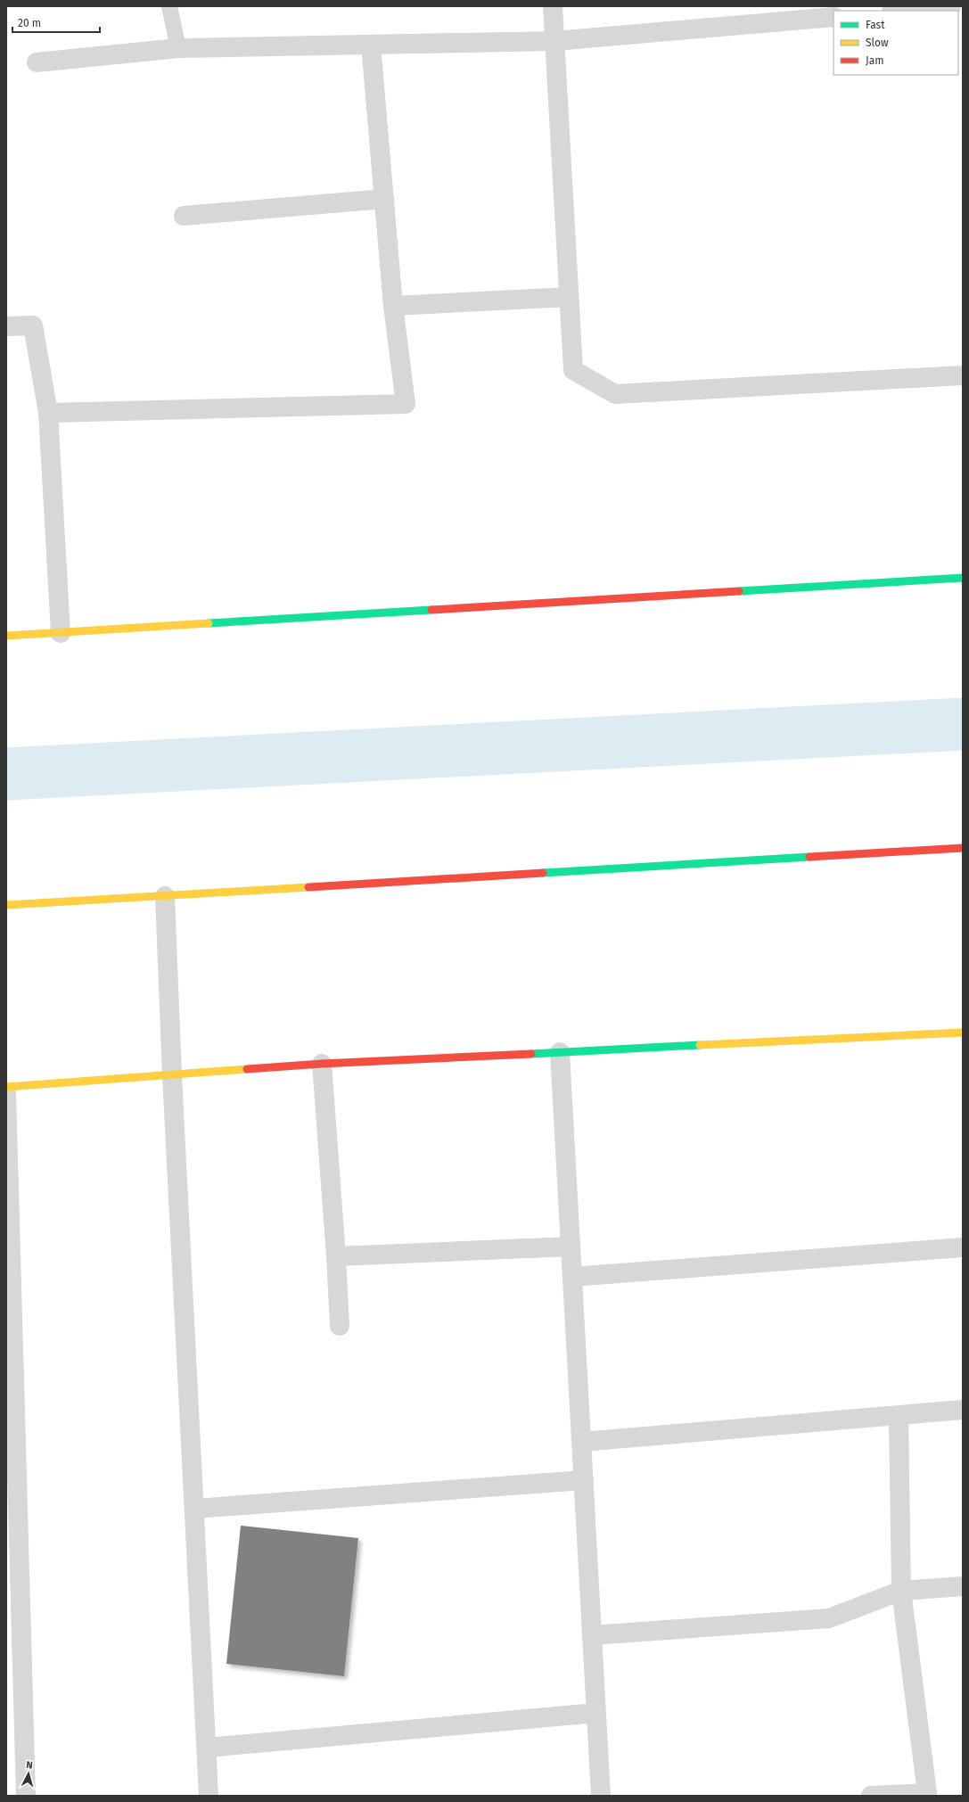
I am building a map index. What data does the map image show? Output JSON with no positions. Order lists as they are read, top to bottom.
{
  "legend": ["Fast", "Slow", "Jam"],
  "scale_bar": "20 m",
  "north": "top"
}
